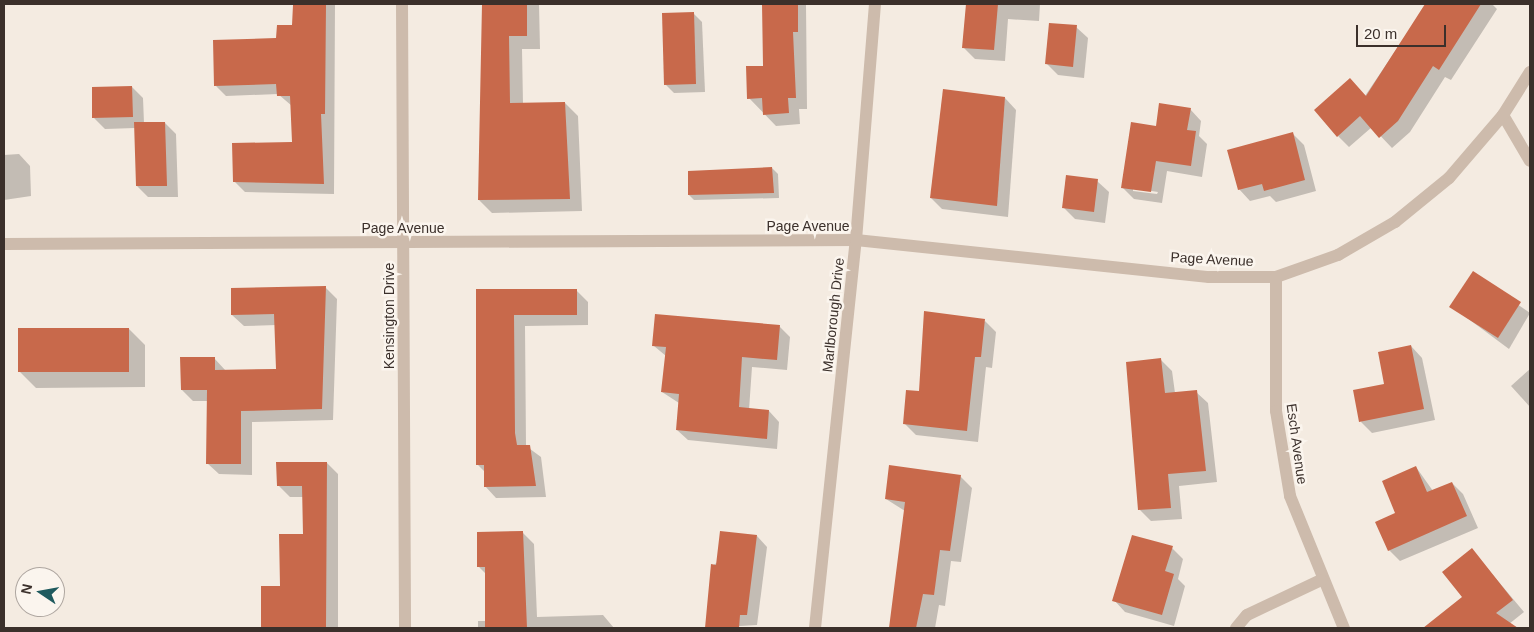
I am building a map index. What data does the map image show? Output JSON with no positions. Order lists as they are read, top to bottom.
{
  "streets": {
    "street": [
      "Page Avenue",
      "Marlborough Drive",
      "Kensington Drive",
      "Esch Avenue"
    ]
  },
  "crossings": [
    ["Page Avenue", "Marlborough Drive"],
    ["Page Avenue", "Kensington Drive"],
    ["Page Avenue", "Esch Avenue"]
  ],
  "scale_bar": "20 m",
  "north": "left"
}
